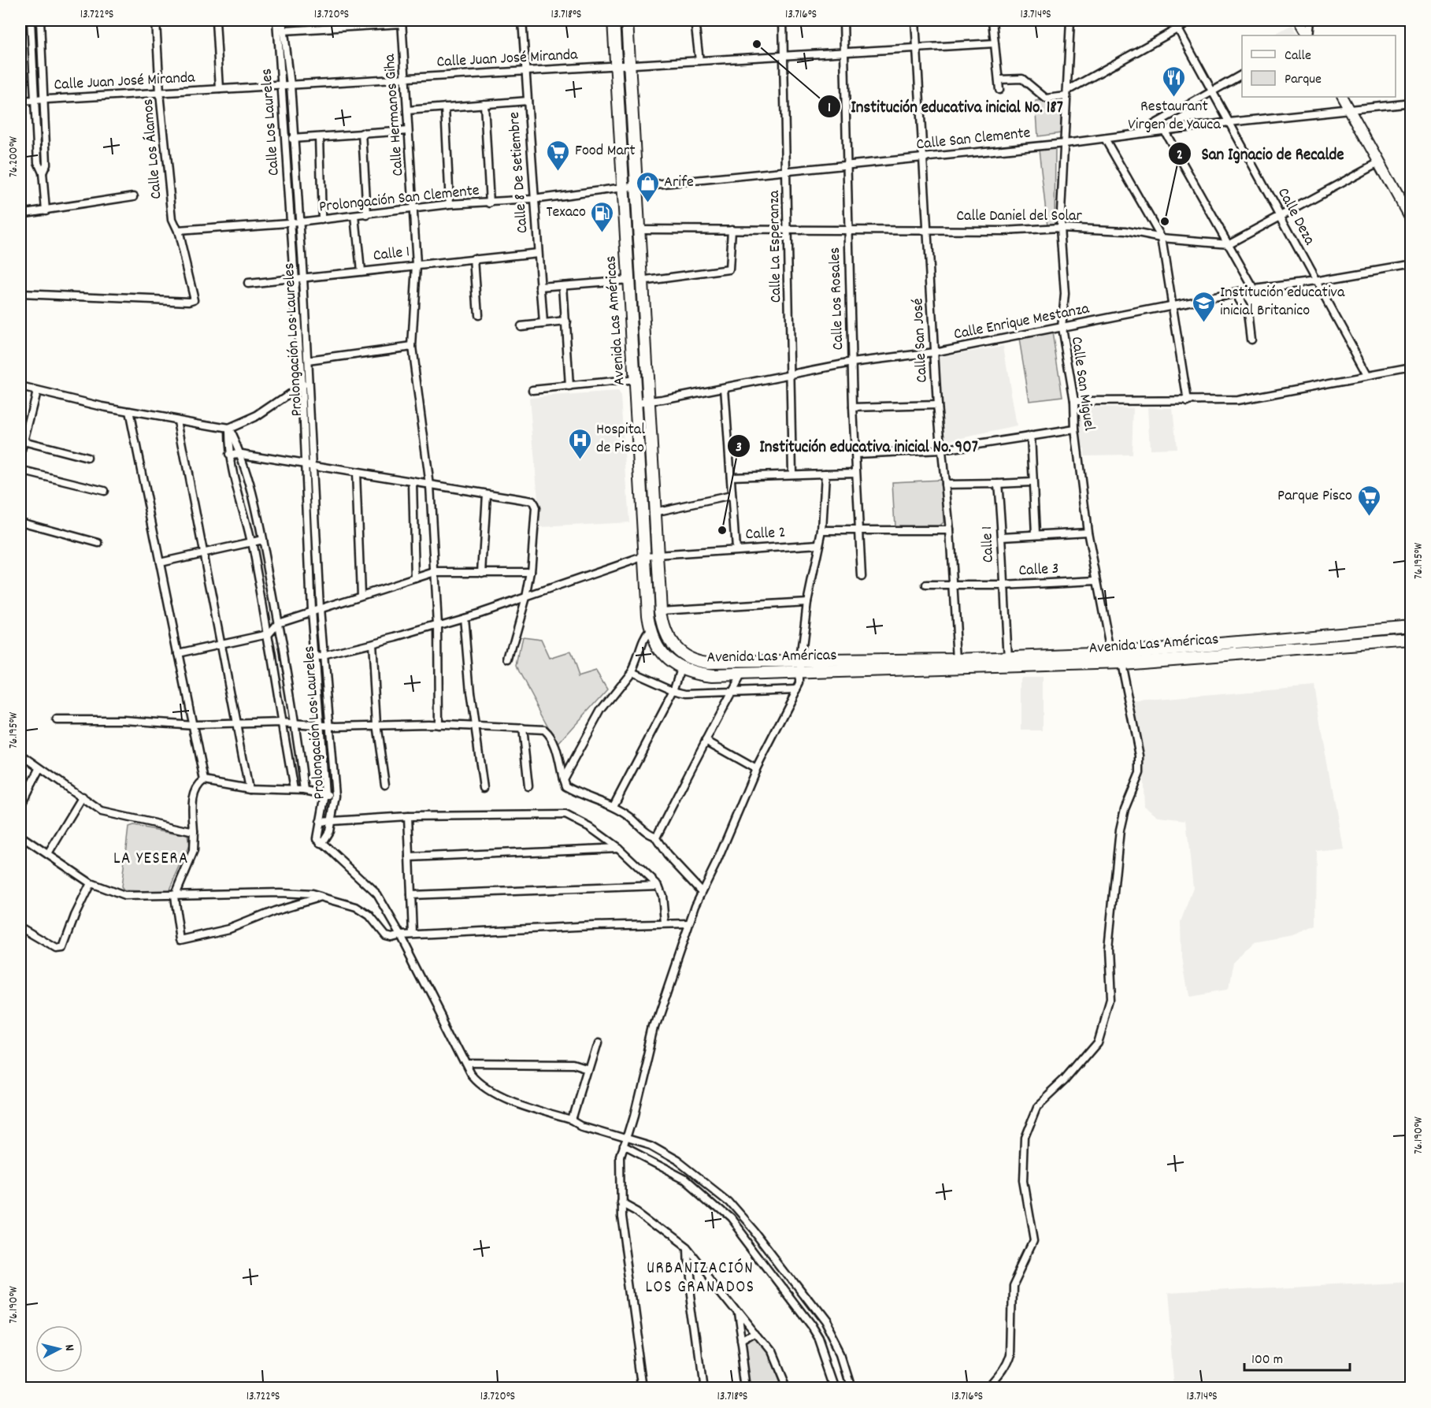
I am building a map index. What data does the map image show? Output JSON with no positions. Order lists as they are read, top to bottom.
{
  "streets": {
    "main road": ["Avenida Las Américas"],
    "street": [
      "Calle Juan José Miranda",
      "Calle Hermanos Giha",
      "Calle Los Laureles",
      "Calle San Clemente",
      "Calle Los Álamos",
      "Calle 8 De Setiembre",
      "Prolongación San Clemente",
      "Calle Daniel del Solar",
      "Calle Deza",
      "Calle La Esperanza",
      "Calle 1",
      "Calle Los Rosales",
      "Calle Enrique Mestanza",
      "Prolongación Los Laureles",
      "Calle San José",
      "Calle San Miguel",
      "Calle 2",
      "Calle 3"
    ]
  },
  "crossings": [
    ["Calle Juan José Miranda", "Calle Hermanos Giha"],
    ["Calle Juan José Miranda", "Calle Los Laureles"],
    ["Calle Juan José Miranda", "Calle Los Álamos"],
    ["Calle Juan José Miranda", "Calle 8 De Setiembre"],
    ["Calle Juan José Miranda", "Calle La Esperanza"],
    ["Calle Juan José Miranda", "Calle Los Rosales"],
    ["Calle Juan José Miranda", "Avenida Las Américas"],
    ["Calle Juan José Miranda", "Prolongación Los Laureles"],
    ["Calle Juan José Miranda", "Calle San José"],
    ["Calle Hermanos Giha", "Prolongación San Clemente"],
    ["Calle Hermanos Giha", "Calle 1"],
    ["Calle Hermanos Giha", "Calle 2"],
    ["Calle Los Laureles", "Prolongación San Clemente"],
    ["Calle Los Laureles", "Prolongación Los Laureles"],
    ["Calle San Clemente", "Prolongación San Clemente"],
    ["Calle San Clemente", "Calle Deza"],
    ["Calle San Clemente", "Calle La Esperanza"],
    ["Calle San Clemente", "Calle Los Rosales"],
    ["Calle San Clemente", "Avenida Las Américas"],
    ["Calle San Clemente", "Calle San José"],
    ["Calle San Clemente", "Calle San Miguel"],
    ["Calle Los Álamos", "Prolongación San Clemente"],
    ["Calle 8 De Setiembre", "Prolongación San Clemente"],
    ["Calle 8 De Setiembre", "Calle 1"],
    ["Prolongación San Clemente", "Avenida Las Américas"],
    ["Prolongación San Clemente", "Prolongación Los Laureles"],
    ["Calle Daniel del Solar", "Calle La Esperanza"],
    ["Calle Daniel del Solar", "Calle Los Rosales"],
    ["Calle Daniel del Solar", "Avenida Las Américas"],
    ["Calle Daniel del Solar", "Calle San José"],
    ["Calle Daniel del Solar", "Calle San Miguel"],
    ["Calle Deza", "Calle Enrique Mestanza"],
    ["Calle La Esperanza", "Calle Enrique Mestanza"],
    ["Calle 1", "Avenida Las Américas"],
    ["Calle 1", "Prolongación Los Laureles"],
    ["Calle 1", "Calle 3"],
    ["Calle Los Rosales", "Calle Enrique Mestanza"],
    ["Avenida Las Américas", "Calle Enrique Mestanza"],
    ["Avenida Las Américas", "Calle San José"],
    ["Avenida Las Américas", "Calle San Miguel"],
    ["Avenida Las Américas", "Calle 2"],
    ["Calle Enrique Mestanza", "Calle San José"],
    ["Calle Enrique Mestanza", "Calle San Miguel"],
    ["Prolongación Los Laureles", "Calle 2"],
    ["Calle San José", "Calle 3"],
    ["Calle San Miguel", "Calle 3"]
  ],
  "districts": ["LA YESERA", "URBANIZACIÓN LOS GRANADOS"],
  "places": {
    "other": ["Institución educativa inicial No. 187", "San Ignacio de Recalde", "Institución educativa inicial No. 907"],
    "restaurant": ["Restaurant Virgen de Yauca"],
    "supermarket": ["Food Mart", "Parque Pisco"],
    "shop": ["Arife"],
    "fuel station": ["Texaco"],
    "school or university": ["Institución educativa inicial Britanico"],
    "hospital": ["Hospital de Pisco"]
  },
  "legend": ["Calle", "Parque"],
  "scale_bar": "100 m",
  "north": "right",
  "coordinates": [
    "13.722°S",
    "13.720°S",
    "13.718°S",
    "13.716°S",
    "13.714°S",
    "76.200°W",
    "76.195°W",
    "76.190°W"
  ]
}
